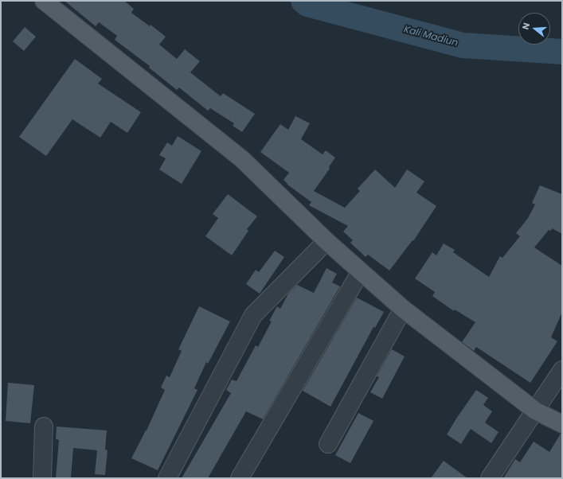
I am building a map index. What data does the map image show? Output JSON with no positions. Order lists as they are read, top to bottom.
{
  "water": ["Kali Madiun"],
  "north": "left"
}
